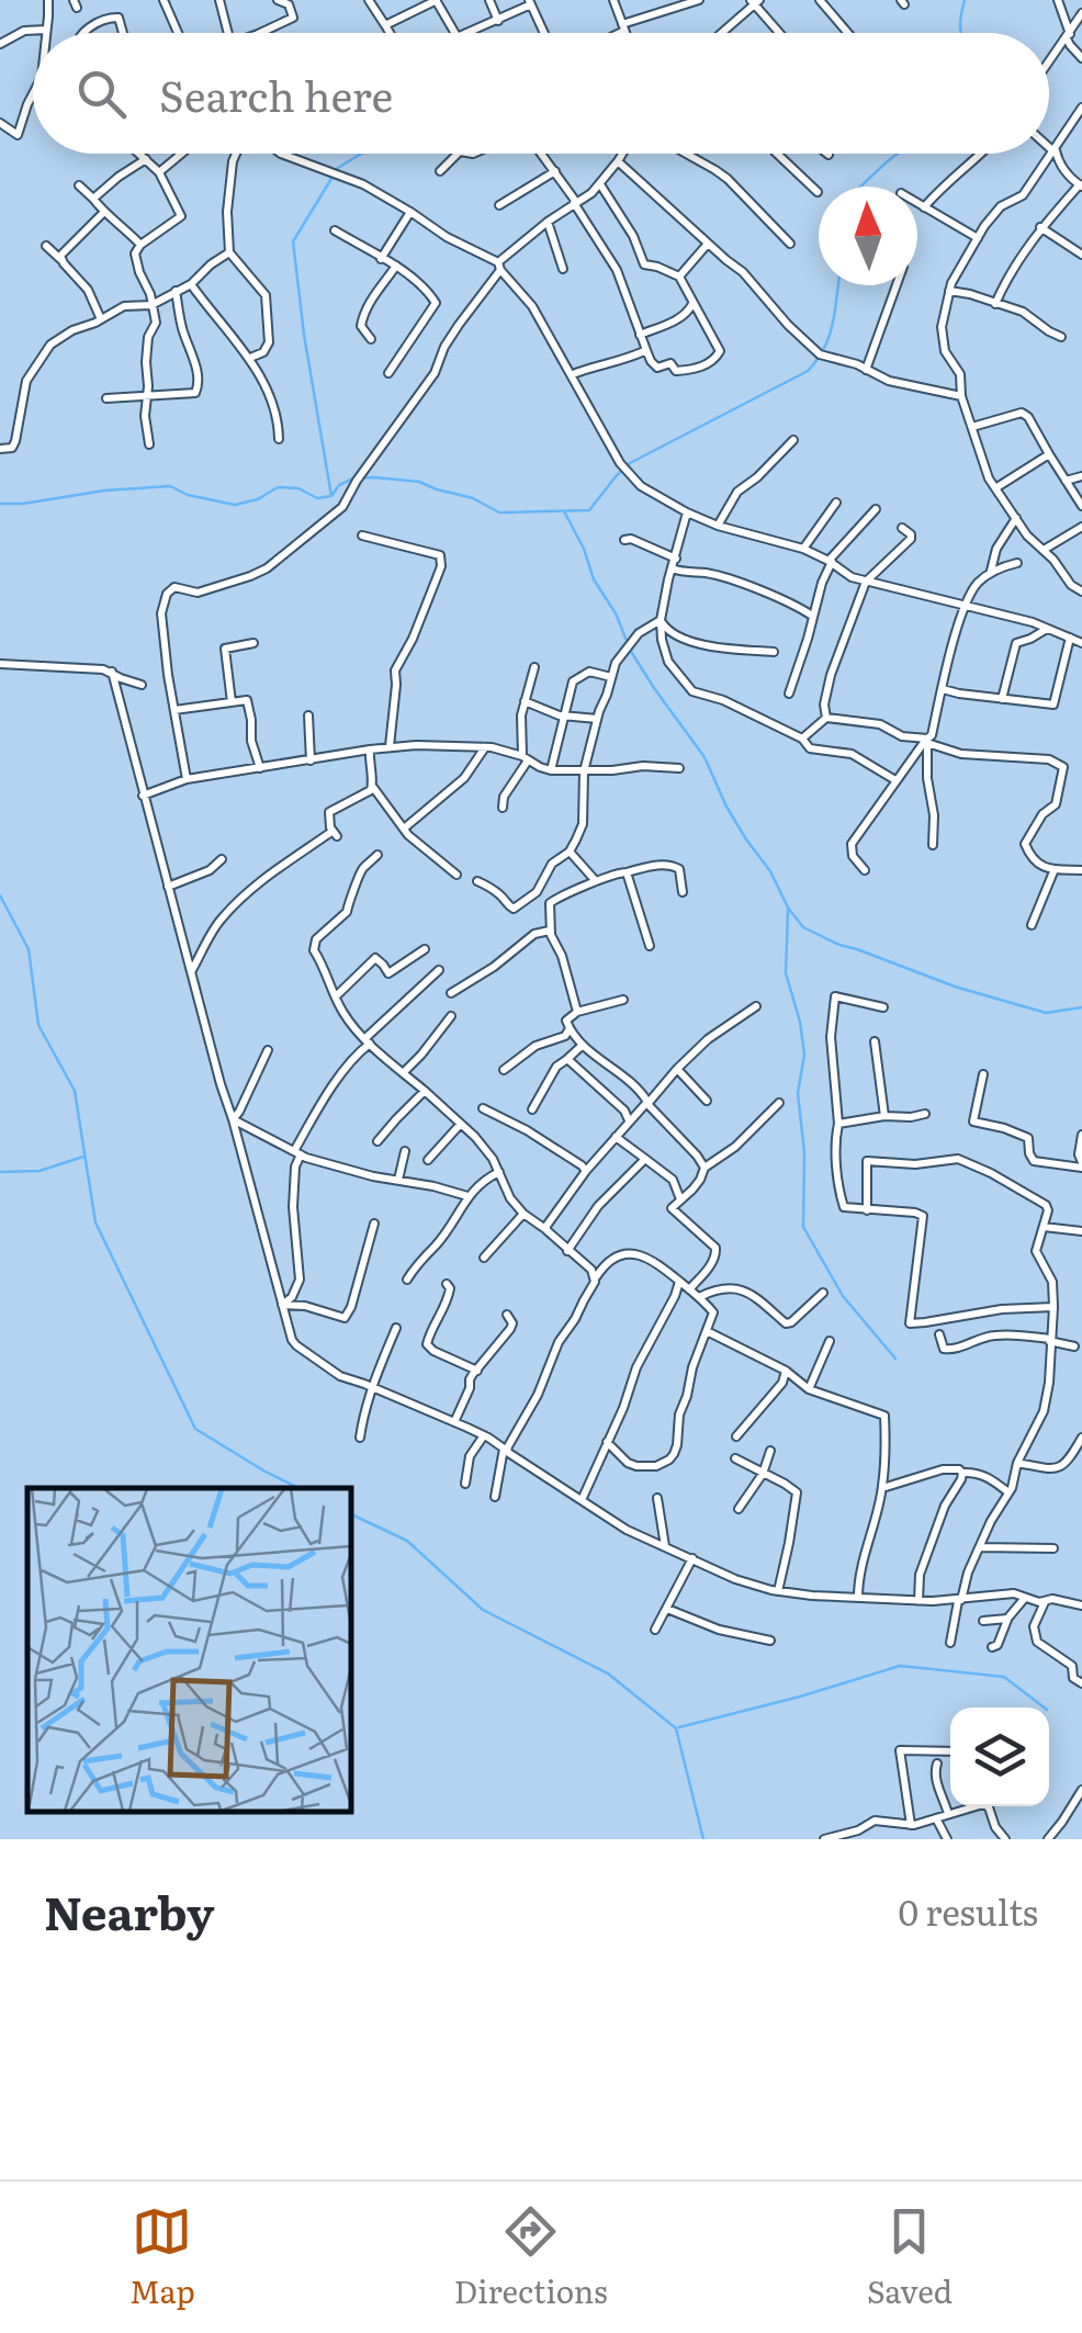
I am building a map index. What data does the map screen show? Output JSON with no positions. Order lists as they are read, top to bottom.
{
  "north": "top",
  "page": {
    "search": "Search here",
    "heading": ["Nearby", "0 results"],
    "nav": ["Map", "Directions", "Saved"]
  }
}
